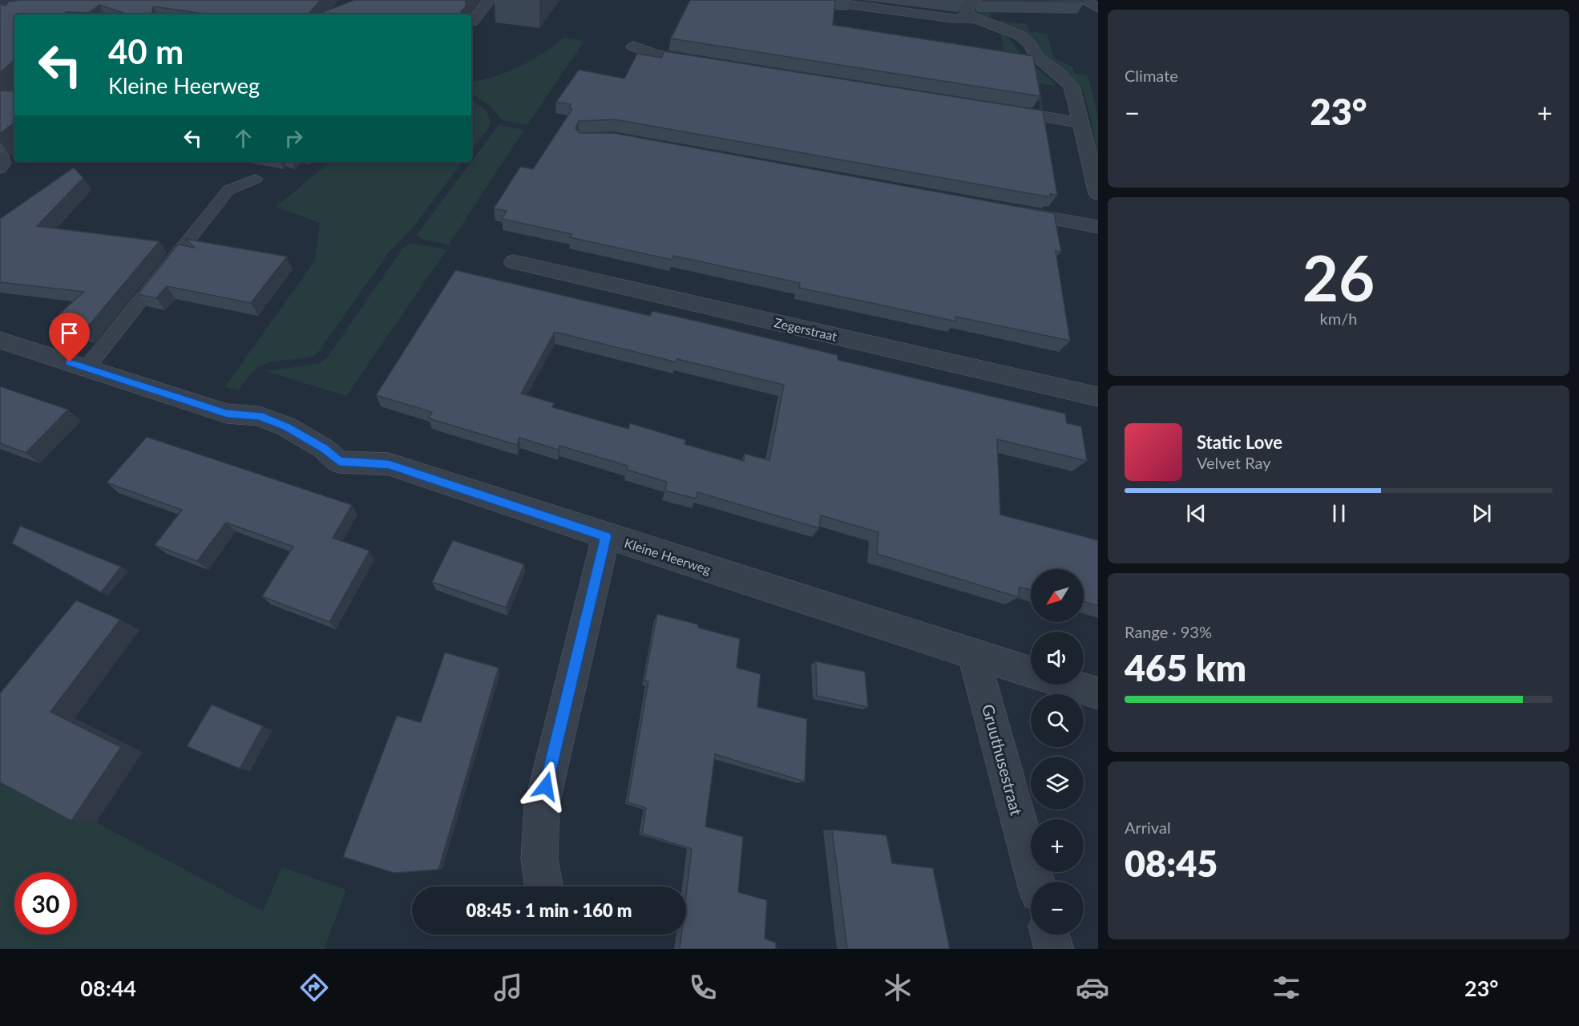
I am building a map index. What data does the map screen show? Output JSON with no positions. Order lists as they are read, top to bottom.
{
  "streets": {
    "street": ["Zegerstraat", "Kleine Heerweg", "Gruuthusestraat"]
  },
  "crossings": [
    ["Kleine Heerweg", "Gruuthusestraat"]
  ],
  "north": "bottom left",
  "page": {
    "tile": [
      "Climate",
      ["26", "km/h"],
      ["Range · 93%", "465 km"],
      ["Arrival", "08:45"]
    ],
    "turn": ["40 m", "Kleine Heerweg"],
    "heat": ["−", "23°", "+"],
    "song": ["Static Love", "Velvet Ray"],
    "map_buttons": ["+", "−"],
    "limit": "30",
    "trip": "08:45 · 1 min · 160 m",
    "tabs": ["08:44", "23°"]
  }
}
